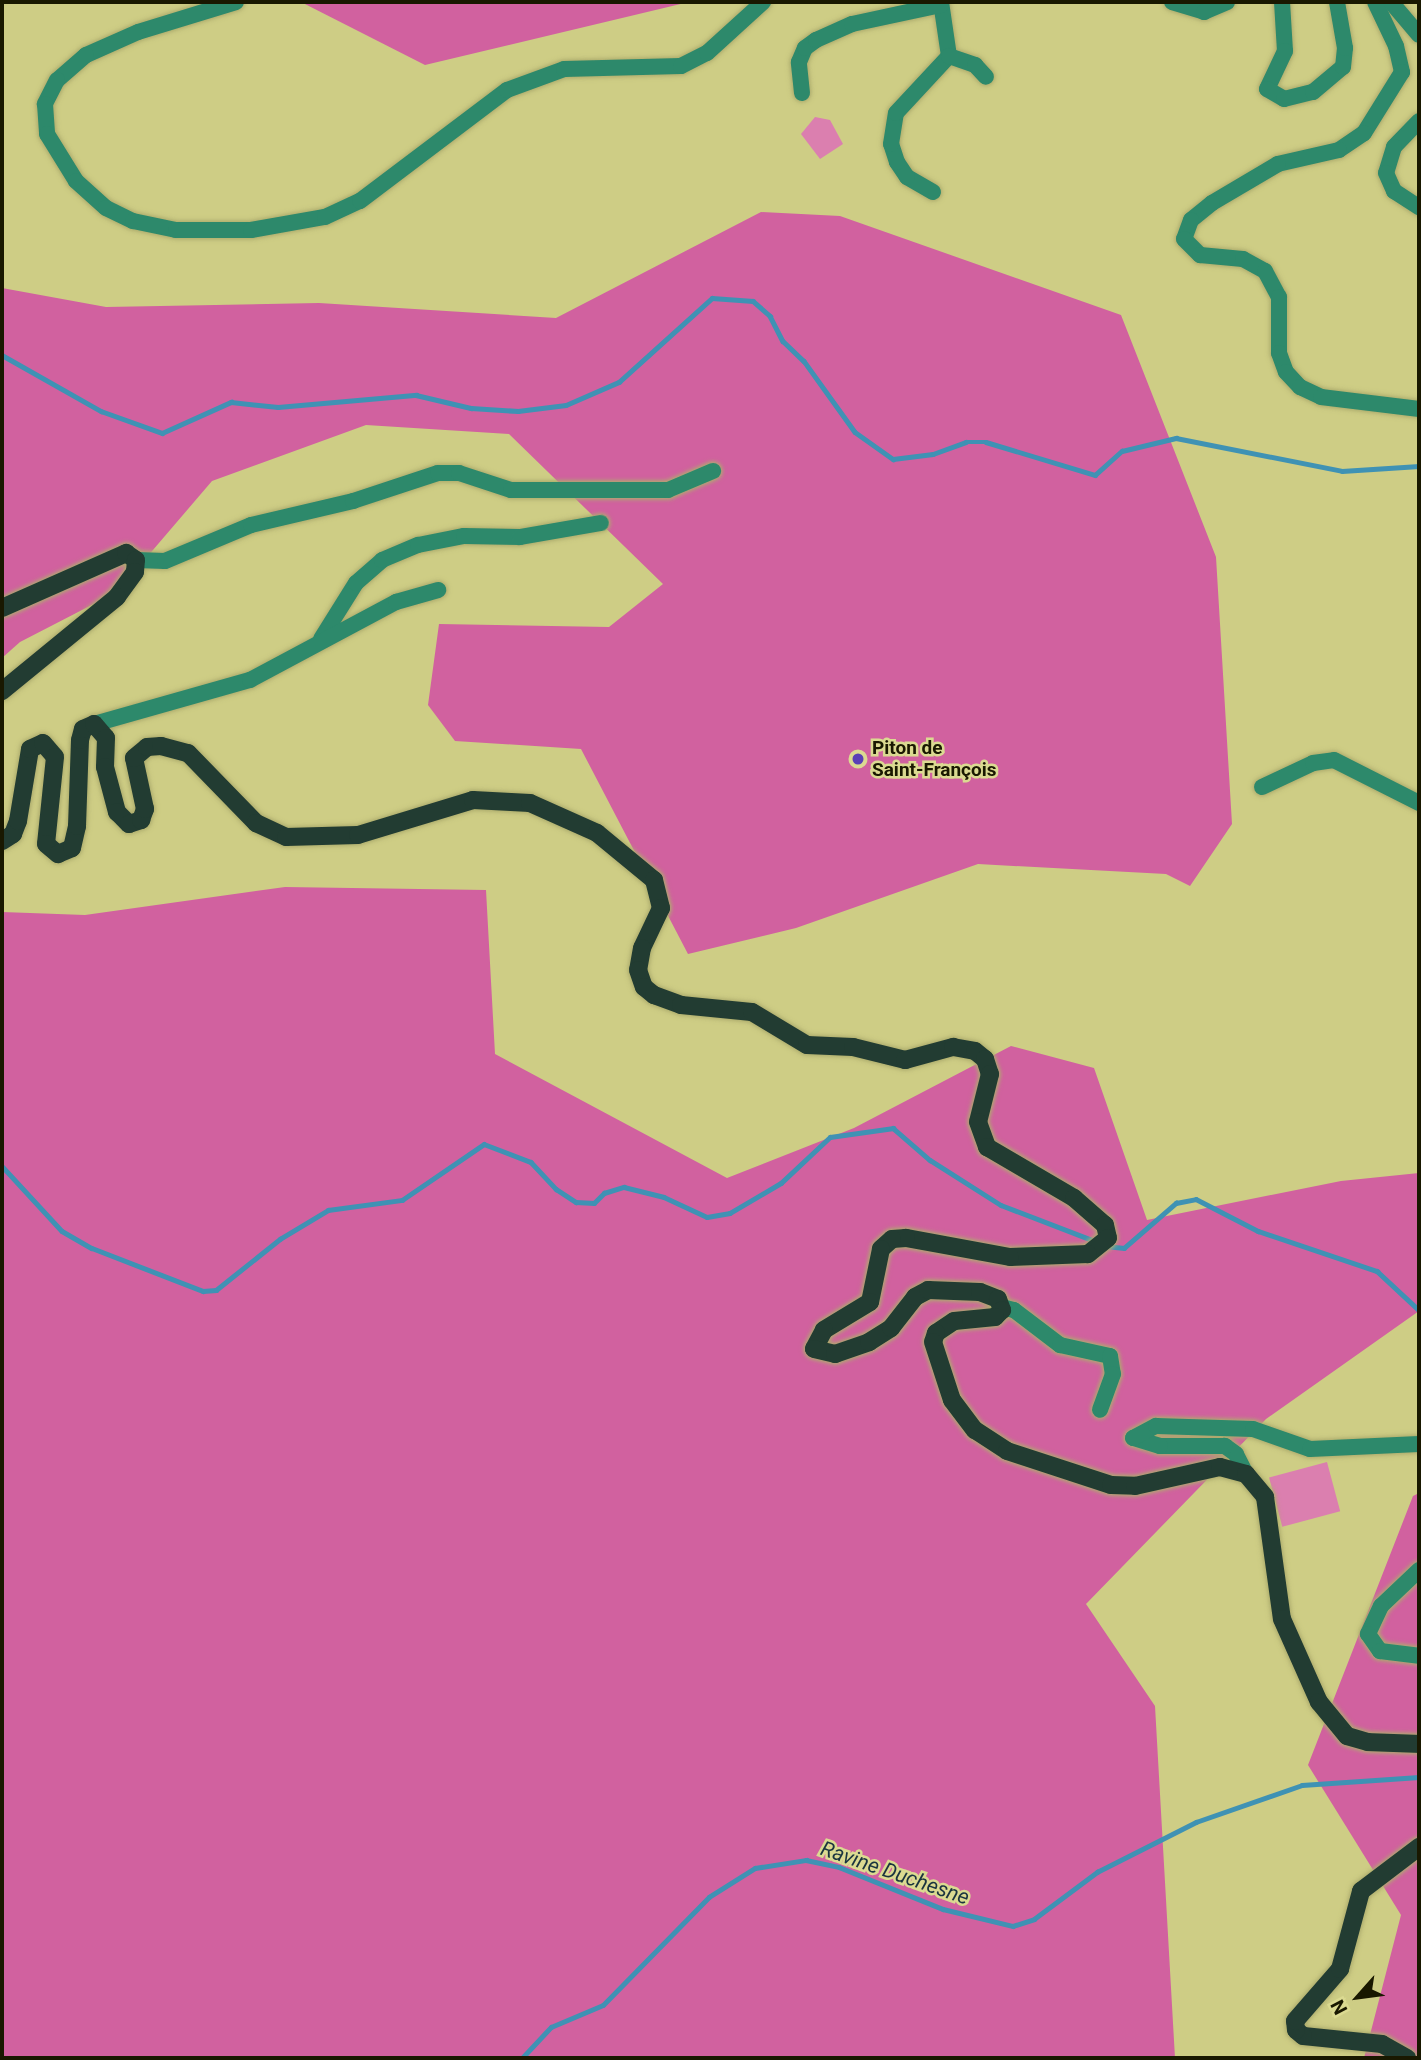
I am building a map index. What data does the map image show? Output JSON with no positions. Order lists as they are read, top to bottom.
{
  "water": ["Ravine Duchesne"],
  "places": ["Piton de Saint-François"],
  "north": "bottom left"
}
